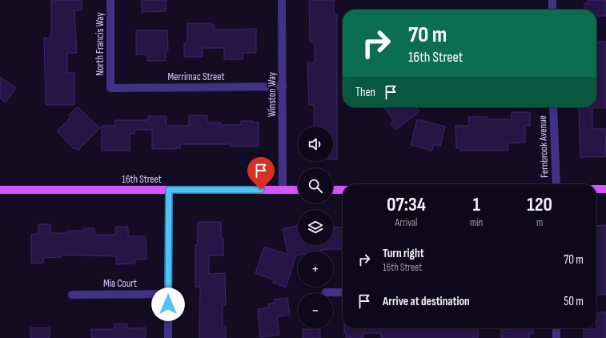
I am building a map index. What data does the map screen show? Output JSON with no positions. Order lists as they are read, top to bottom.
{
  "streets": {
    "main road": ["16th Street"],
    "street": [
      "North Francis Way",
      "Merrimac Street",
      "Winston Way",
      "Fernbrook Avenue",
      "Mia Court"
    ]
  },
  "crossings": [
    ["North Francis Way", "Merrimac Street"],
    ["Merrimac Street", "Winston Way"],
    ["Winston Way", "16th Street"]
  ],
  "page": {
    "turn": ["70 m", "16th Street"],
    "then": "Then",
    "map_buttons": ["+", "−"],
    "eta": [
      "07:34",
      "Arrival",
      "1",
      "min",
      "120",
      "m"
    ],
    "list": [
      {
        "name": "Turn right",
        "note": "16th Street",
        "value": "70 m"
      },
      {
        "name": "Arrive at destination",
        "value": "50 m"
      }
    ]
  }
}
